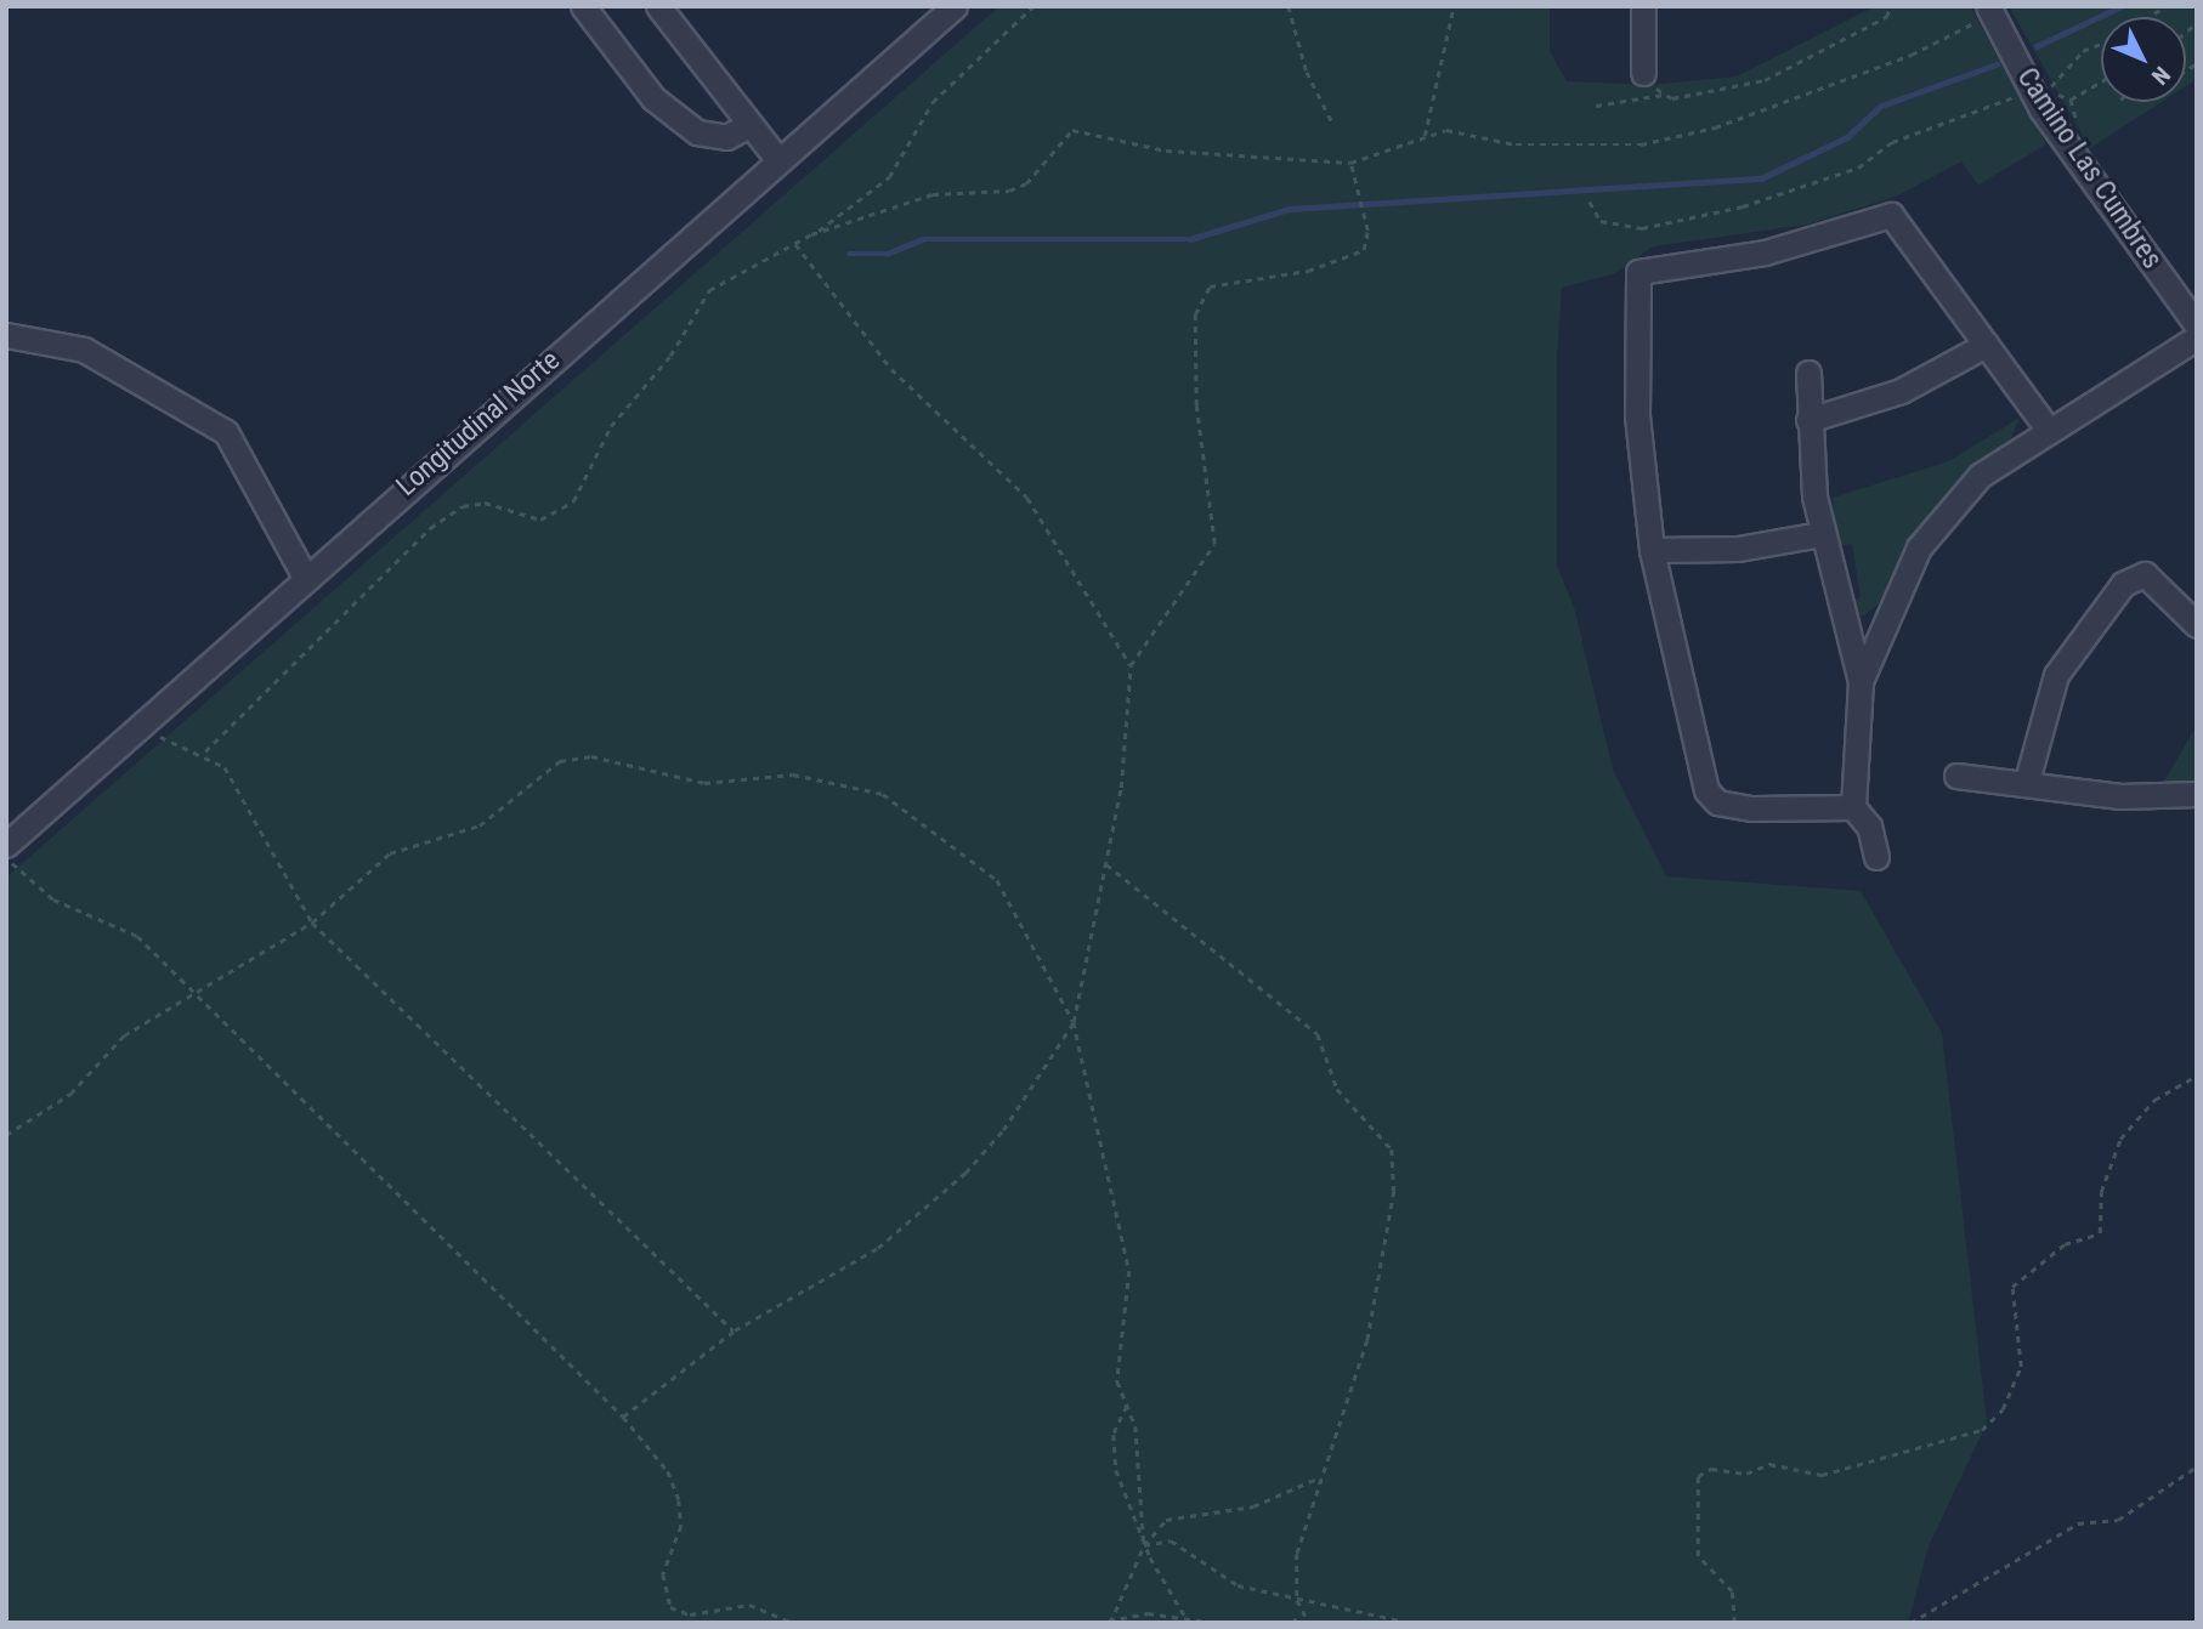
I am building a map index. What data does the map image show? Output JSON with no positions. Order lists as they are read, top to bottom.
{
  "streets": {
    "street": ["Camino Las Cumbres", "Longitudinal Norte"]
  },
  "north": "bottom right"
}
